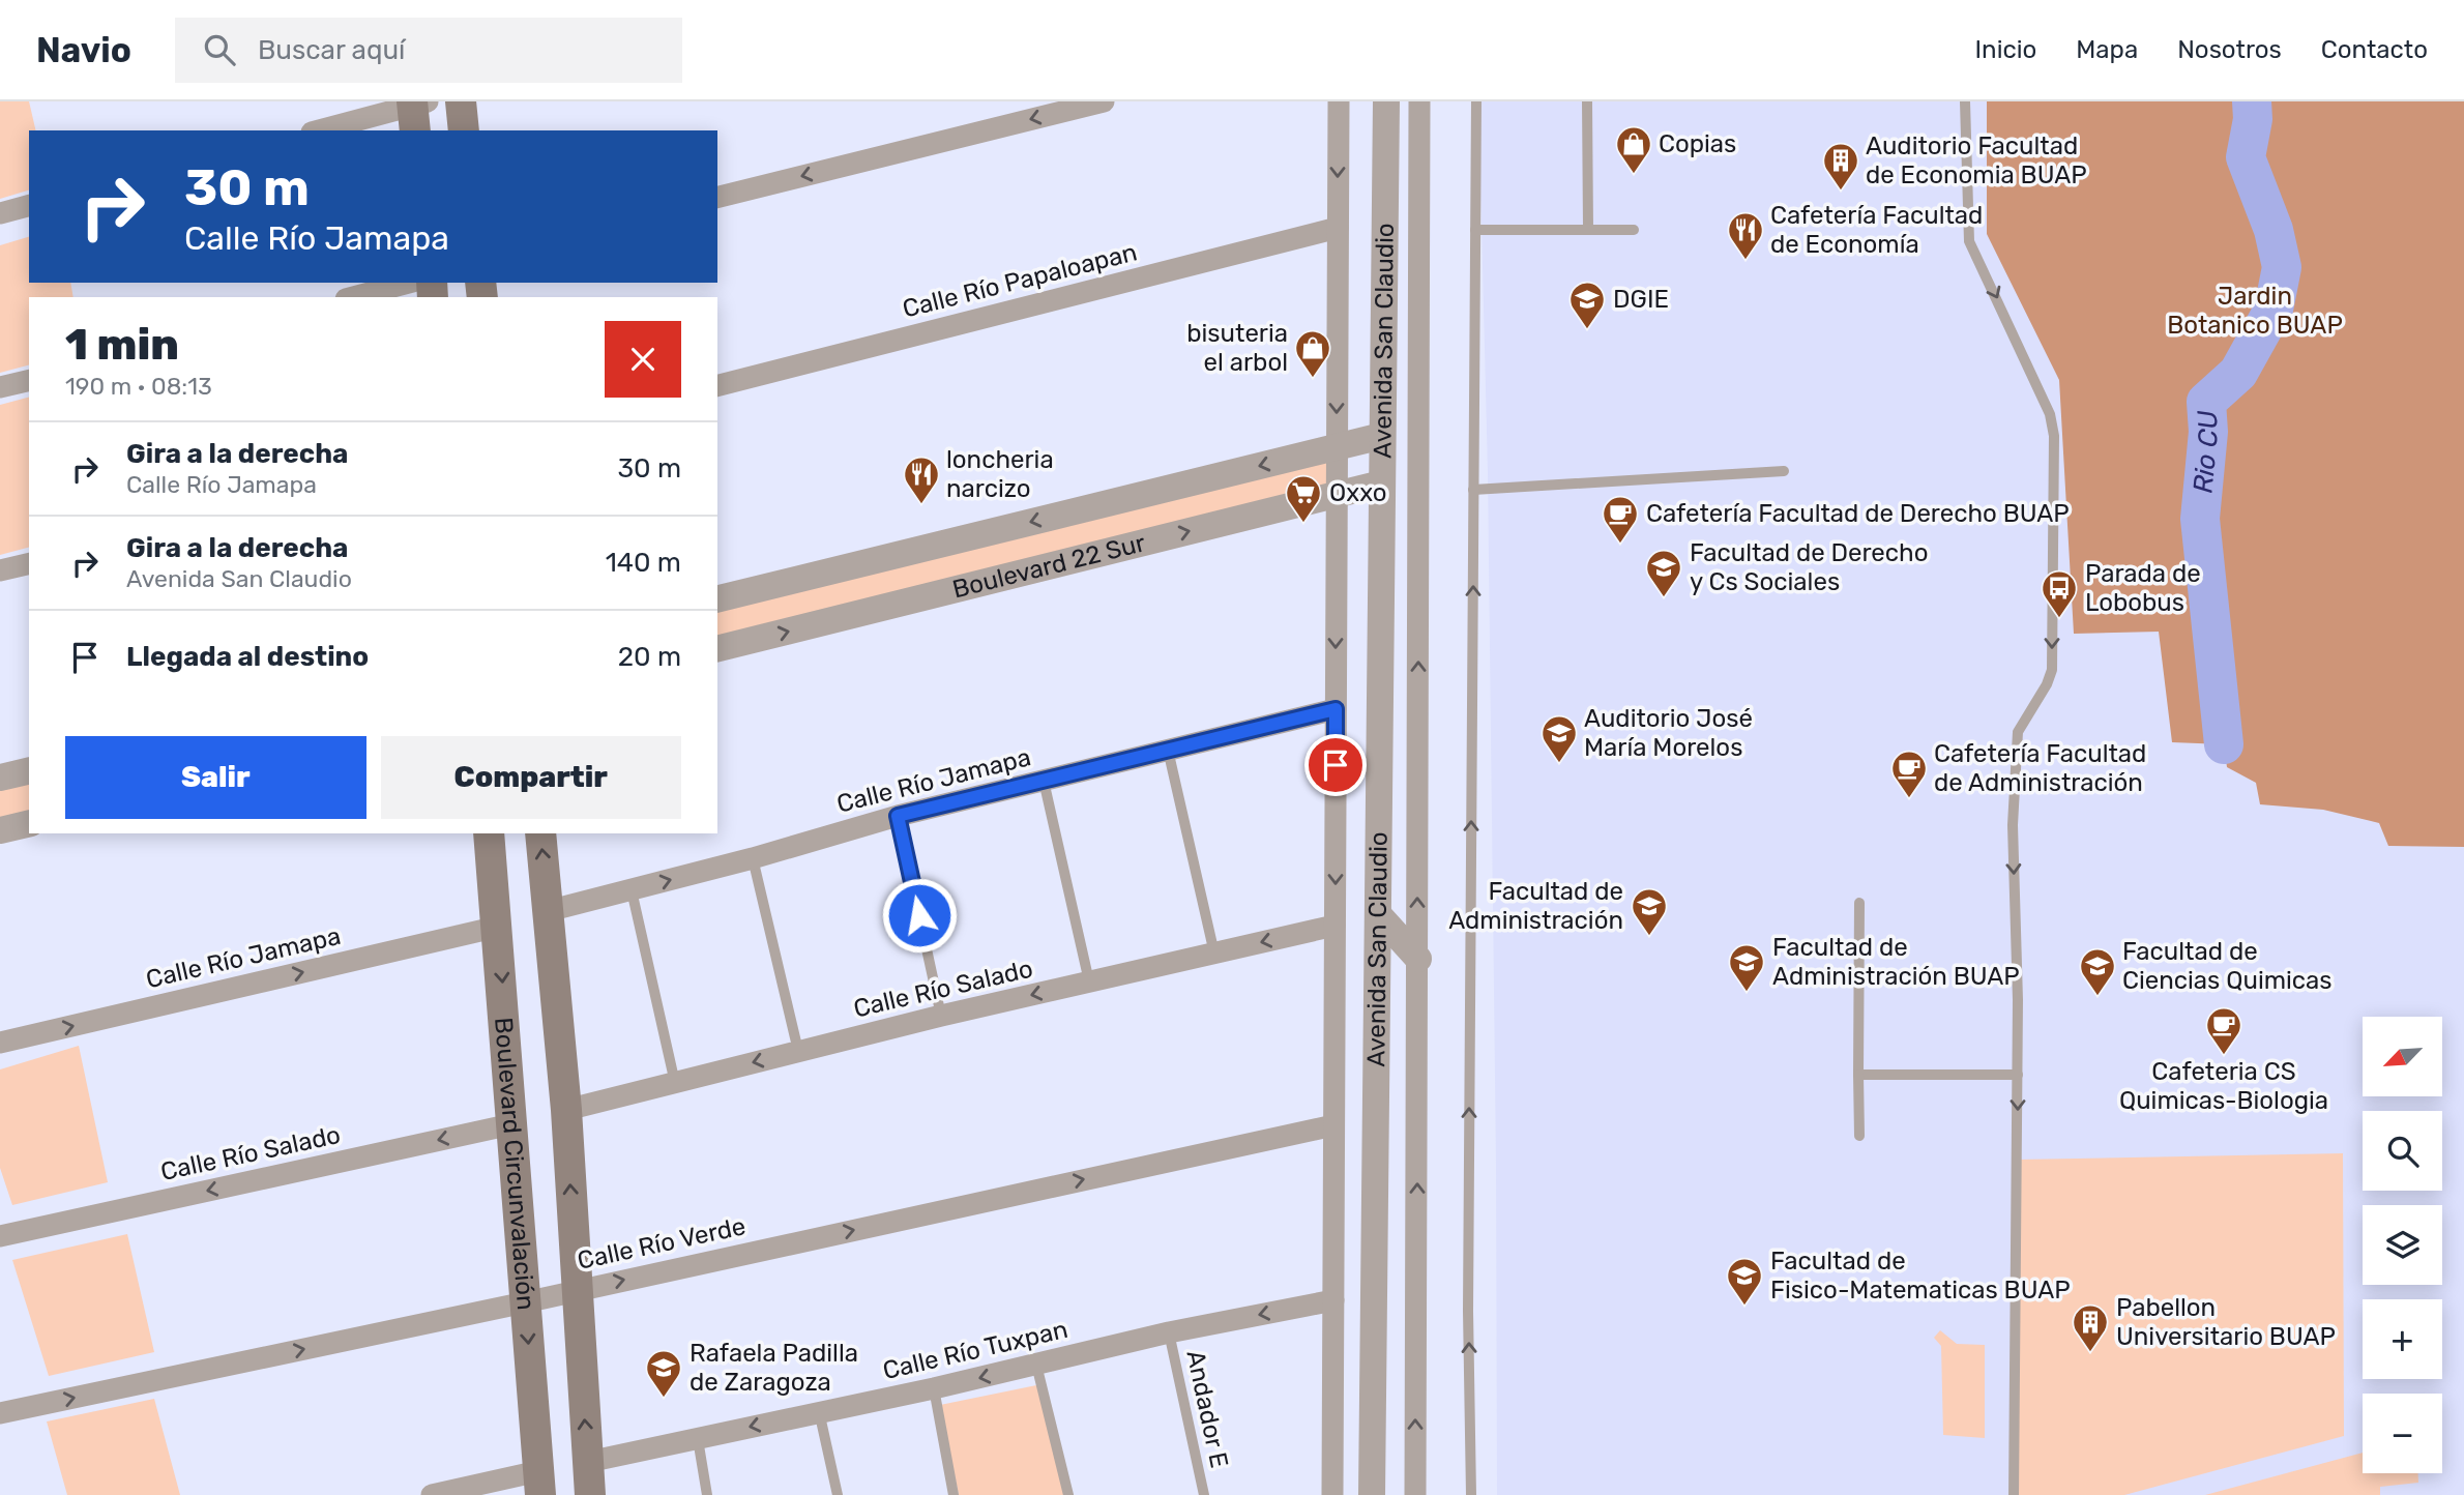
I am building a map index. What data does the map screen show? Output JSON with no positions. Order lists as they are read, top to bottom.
{
  "streets": {
    "main road": ["Boulevard Circunvalación"],
    "street": [
      "Calle Río Papaloapan",
      "Avenida San Claudio",
      "Boulevard 22 Sur",
      "Calle Río Jamapa",
      "Calle Río Salado",
      "Calle Río Verde",
      "Calle Río Tuxpan"
    ],
    "lane": ["Andador E"]
  },
  "crossings": [
    ["Calle Río Papaloapan", "Avenida San Claudio"],
    ["Avenida San Claudio", "Boulevard 22 Sur"],
    ["Avenida San Claudio", "Calle Río Jamapa"],
    ["Avenida San Claudio", "Calle Río Salado"],
    ["Avenida San Claudio", "Calle Río Verde"],
    ["Avenida San Claudio", "Calle Río Tuxpan"],
    ["Calle Río Jamapa", "Boulevard Circunvalación"],
    ["Calle Río Salado", "Boulevard Circunvalación"],
    ["Boulevard Circunvalación", "Calle Río Verde"],
    ["Boulevard Circunvalación", "Calle Río Tuxpan"],
    ["Calle Río Tuxpan", "Andador E"]
  ],
  "one_way": [
    "Calle Río Jamapa",
    "Calle Río Salado",
    "Calle Río Verde",
    "Calle Río Tuxpan"
  ],
  "water": ["Rio CU"],
  "parks": ["Jardin Botanico BUAP"],
  "places": {
    "shop": ["Copias", "bisuteria el arbol"],
    "building": ["Auditorio Facultad de Economia BUAP", "Pabellon Universitario BUAP"],
    "restaurant": ["Cafetería Facultad de Economía", "loncheria narcizo"],
    "school or university": [
      "DGIE",
      "Facultad de Derecho y Cs Sociales",
      "Auditorio José María Morelos",
      "Facultad de Administración",
      "Facultad de Administración BUAP",
      "Facultad de Ciencias Quimicas",
      "Facultad de Fisico-Matematicas BUAP",
      "Rafaela Padilla de Zaragoza"
    ],
    "supermarket": ["Oxxo"],
    "cafe": ["Cafetería Facultad de Derecho BUAP", "Cafetería Facultad de Administración", "Cafeteria CS Quimicas-Biologia"],
    "bus stop": ["Parada de Lobobus"]
  },
  "north": "bottom left",
  "page": {
    "header": "Navio",
    "search": "Buscar aquí",
    "nav": [
      "Inicio",
      "Mapa",
      "Nosotros",
      "Contacto"
    ],
    "turn": ["30 m", "Calle Río Jamapa"],
    "heading": ["1 min", "190 m · 08:13"],
    "list": [
      {
        "name": "Gira a la derecha",
        "note": "Calle Río Jamapa",
        "value": "30 m"
      },
      {
        "name": "Gira a la derecha",
        "note": "Avenida San Claudio",
        "value": "140 m"
      },
      {
        "name": "Llegada al destino",
        "value": "20 m"
      }
    ],
    "buttons": ["Salir", "Compartir"],
    "map_buttons": ["+", "−"]
  }
}
